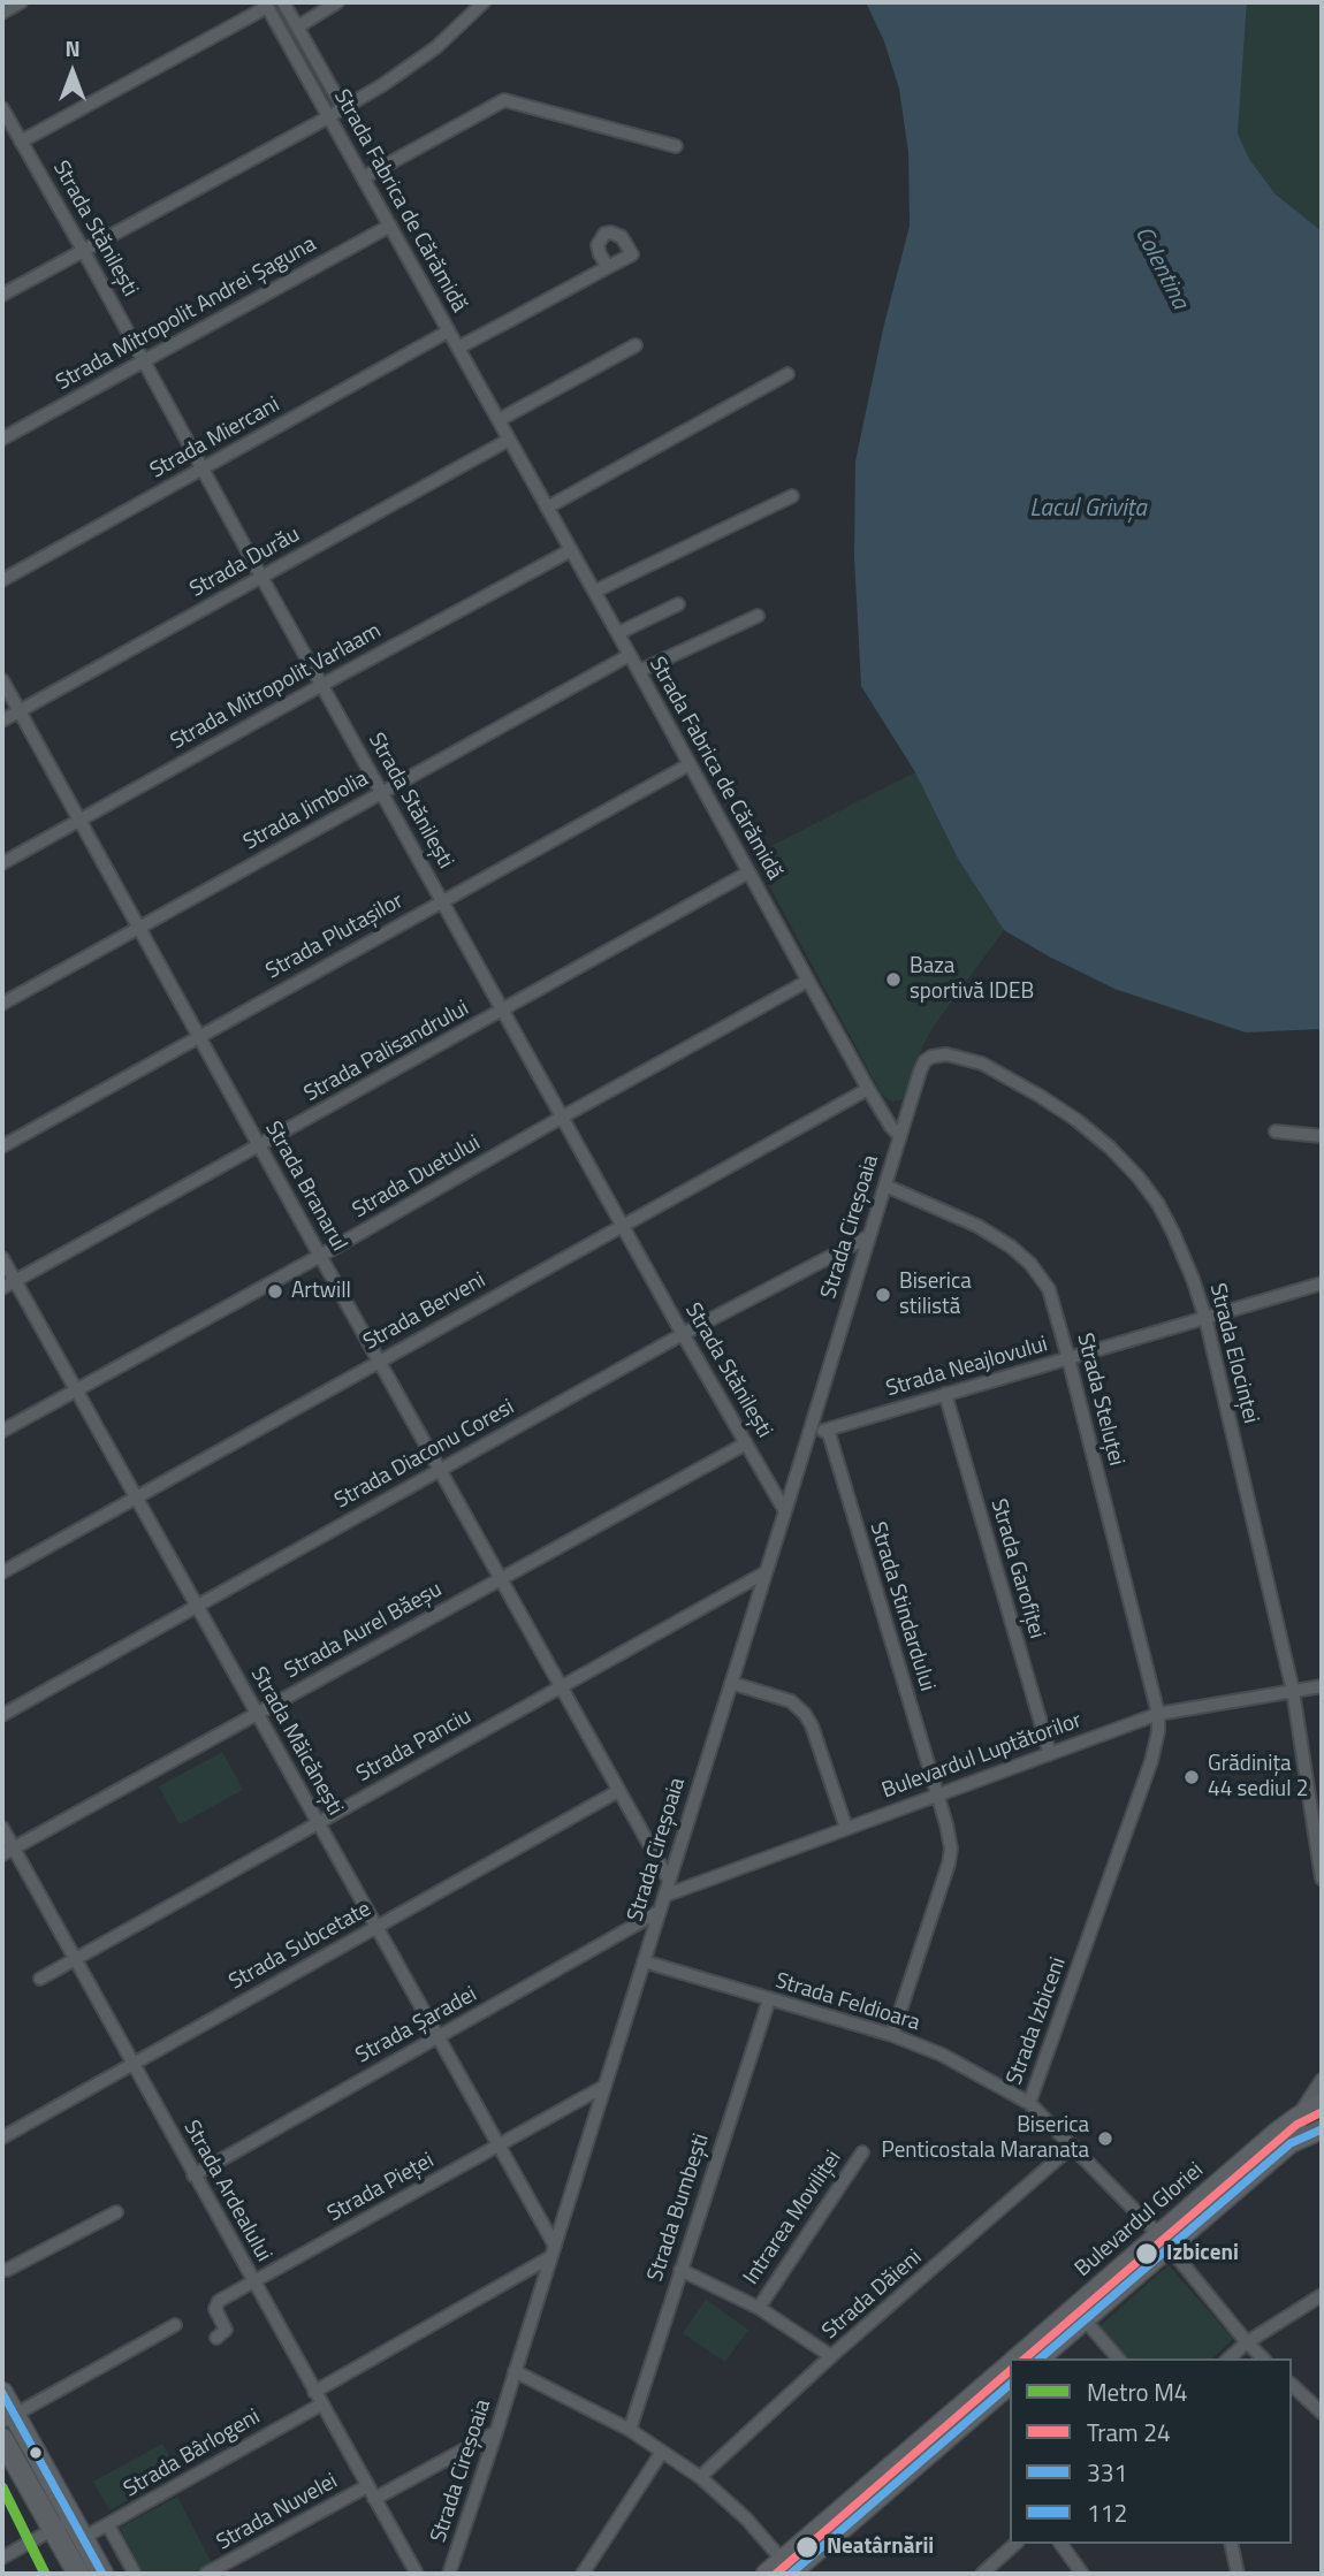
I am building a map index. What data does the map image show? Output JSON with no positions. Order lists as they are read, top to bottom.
{
  "streets": {
    "street": [
      "Strada Fabrica de Cărămidă",
      "Strada Stănilești",
      "Strada Mitropolit Andrei Șaguna",
      "Strada Miercani",
      "Strada Durău",
      "Strada Mitropolit Varlaam",
      "Strada Jimbolia",
      "Strada Plutașilor",
      "Strada Palisandrului",
      "Strada Duetului",
      "Strada Branarul",
      "Strada Cireșoaia",
      "Strada Berveni",
      "Strada Elocinței",
      "Strada Neajlovului",
      "Strada Steluței",
      "Strada Diaconu Coresi",
      "Strada Garofiței",
      "Strada Stindardului",
      "Strada Aurel Băeșu",
      "Strada Măicănești",
      "Strada Panciu",
      "Bulevardul Luptătorilor",
      "Strada Subcetate",
      "Strada Feldioara",
      "Strada Izbiceni",
      "Strada Șaradei",
      "Strada Pieței",
      "Strada Ardealului",
      "Strada Bumbești",
      "Intrarea Moviliței",
      "Bulevardul Gloriei",
      "Strada Dăieni",
      "Strada Bârlogeni",
      "Strada Nuvelei"
    ]
  },
  "crossings": [
    ["Strada Fabrica de Cărămidă", "Strada Mitropolit Andrei Șaguna"],
    ["Strada Fabrica de Cărămidă", "Strada Miercani"],
    ["Strada Fabrica de Cărămidă", "Strada Durău"],
    ["Strada Fabrica de Cărămidă", "Strada Mitropolit Varlaam"],
    ["Strada Fabrica de Cărămidă", "Strada Jimbolia"],
    ["Strada Fabrica de Cărămidă", "Strada Plutașilor"],
    ["Strada Fabrica de Cărămidă", "Strada Palisandrului"],
    ["Strada Fabrica de Cărămidă", "Strada Duetului"],
    ["Strada Fabrica de Cărămidă", "Strada Cireșoaia"],
    ["Strada Fabrica de Cărămidă", "Strada Berveni"],
    ["Strada Fabrica de Cărămidă", "Strada Elocinței"],
    ["Strada Stănilești", "Strada Mitropolit Andrei Șaguna"],
    ["Strada Stănilești", "Strada Miercani"],
    ["Strada Stănilești", "Strada Durău"],
    ["Strada Stănilești", "Strada Mitropolit Varlaam"],
    ["Strada Stănilești", "Strada Jimbolia"],
    ["Strada Stănilești", "Strada Plutașilor"],
    ["Strada Stănilești", "Strada Palisandrului"],
    ["Strada Stănilești", "Strada Duetului"],
    ["Strada Stănilești", "Strada Cireșoaia"],
    ["Strada Stănilești", "Strada Berveni"],
    ["Strada Stănilești", "Strada Diaconu Coresi"],
    ["Strada Stănilești", "Strada Aurel Băeșu"],
    ["Strada Durău", "Strada Branarul"],
    ["Strada Mitropolit Varlaam", "Strada Branarul"],
    ["Strada Jimbolia", "Strada Branarul"],
    ["Strada Plutașilor", "Strada Branarul"],
    ["Strada Palisandrului", "Strada Branarul"],
    ["Strada Palisandrului", "Strada Măicănești"],
    ["Strada Duetului", "Strada Branarul"],
    ["Strada Duetului", "Strada Măicănești"],
    ["Strada Branarul", "Strada Cireșoaia"],
    ["Strada Branarul", "Strada Berveni"],
    ["Strada Branarul", "Strada Diaconu Coresi"],
    ["Strada Branarul", "Strada Aurel Băeșu"],
    ["Strada Branarul", "Strada Panciu"],
    ["Strada Branarul", "Strada Subcetate"],
    ["Strada Cireșoaia", "Strada Elocinței"],
    ["Strada Cireșoaia", "Strada Neajlovului"],
    ["Strada Cireșoaia", "Strada Steluței"],
    ["Strada Cireșoaia", "Strada Diaconu Coresi"],
    ["Strada Cireșoaia", "Strada Măicănești"],
    ["Strada Cireșoaia", "Strada Panciu"],
    ["Strada Cireșoaia", "Bulevardul Luptătorilor"],
    ["Strada Cireșoaia", "Strada Feldioara"],
    ["Strada Cireșoaia", "Strada Șaradei"],
    ["Strada Cireșoaia", "Strada Pieței"],
    ["Strada Cireșoaia", "Strada Nuvelei"],
    ["Strada Berveni", "Strada Măicănești"],
    ["Strada Elocinței", "Strada Neajlovului"],
    ["Strada Elocinței", "Bulevardul Luptătorilor"],
    ["Strada Neajlovului", "Strada Steluței"],
    ["Strada Neajlovului", "Strada Garofiței"],
    ["Strada Neajlovului", "Strada Stindardului"],
    ["Strada Steluței", "Bulevardul Luptătorilor"],
    ["Strada Steluței", "Strada Izbiceni"],
    ["Strada Diaconu Coresi", "Strada Măicănești"],
    ["Strada Garofiței", "Bulevardul Luptătorilor"],
    ["Strada Stindardului", "Bulevardul Luptătorilor"],
    ["Strada Stindardului", "Strada Feldioara"],
    ["Strada Aurel Băeșu", "Strada Măicănești"],
    ["Strada Aurel Băeșu", "Strada Ardealului"],
    ["Strada Măicănești", "Strada Panciu"],
    ["Strada Măicănești", "Strada Subcetate"],
    ["Strada Măicănești", "Strada Șaradei"],
    ["Strada Măicănești", "Strada Pieței"],
    ["Strada Panciu", "Strada Ardealului"],
    ["Bulevardul Luptătorilor", "Strada Izbiceni"],
    ["Strada Subcetate", "Strada Ardealului"],
    ["Strada Feldioara", "Strada Izbiceni"],
    ["Strada Feldioara", "Strada Bumbești"],
    ["Strada Izbiceni", "Bulevardul Gloriei"],
    ["Strada Izbiceni", "Strada Dăieni"],
    ["Strada Șaradei", "Strada Ardealului"],
    ["Strada Pieței", "Strada Ardealului"],
    ["Strada Ardealului", "Strada Bârlogeni"],
    ["Strada Ardealului", "Strada Nuvelei"]
  ],
  "water": ["Colentina", "Lacul Grivița"],
  "places": [
    "Baza sportivă IDEB",
    "Artwill",
    "Biserica stilistă",
    "Grădinița 44 sediul 2",
    "Biserica Penticostala Maranata",
    "Izbiceni",
    "Neatârnării"
  ],
  "lines": [
    "tram line 24",
    "transit line 331",
    "transit line 112",
    "metro line M4"
  ],
  "legend": [
    "Metro M4",
    "Tram 24",
    "331",
    "112"
  ],
  "north": "top"
}
